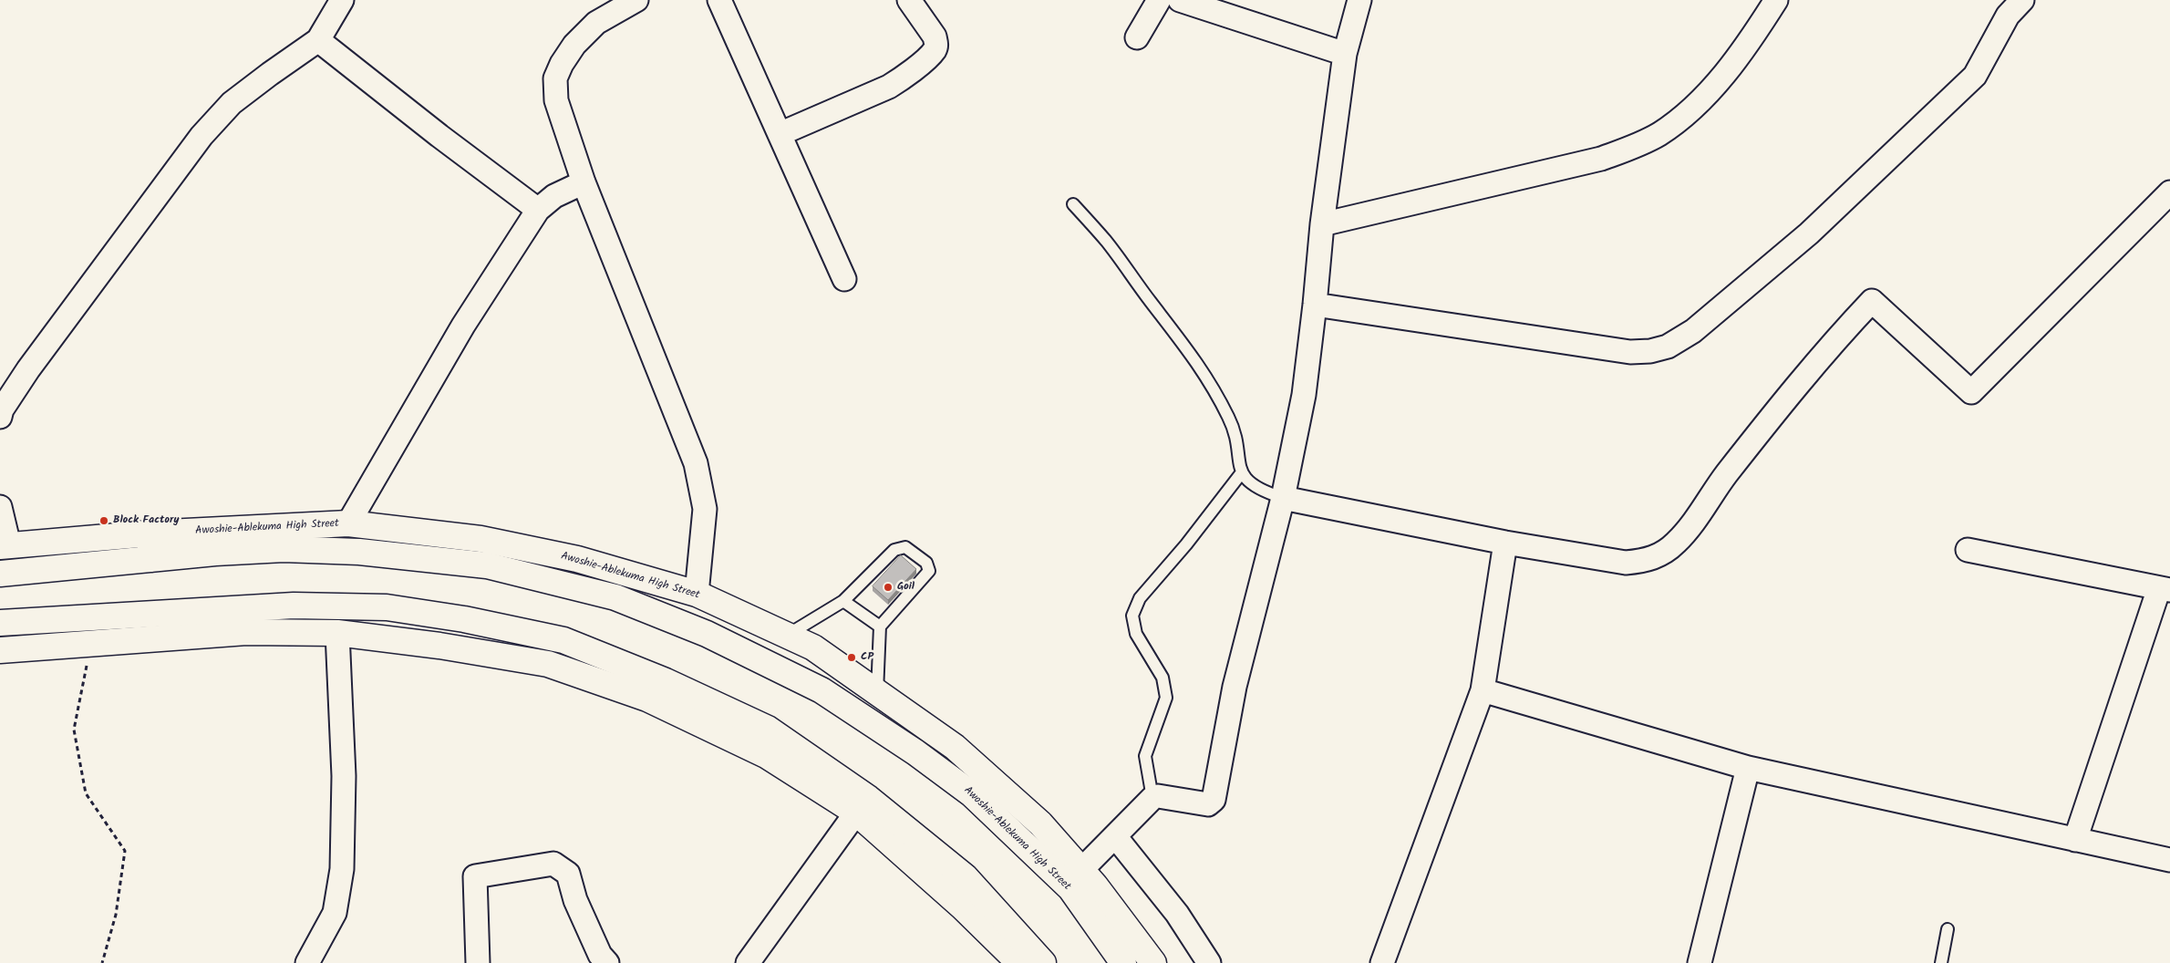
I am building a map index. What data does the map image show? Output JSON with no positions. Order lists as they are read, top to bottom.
{
  "streets": {
    "main road": ["Awoshie-Ablekuma High Street"]
  },
  "places": ["Block Factory", "Goil", "CP"]
}
